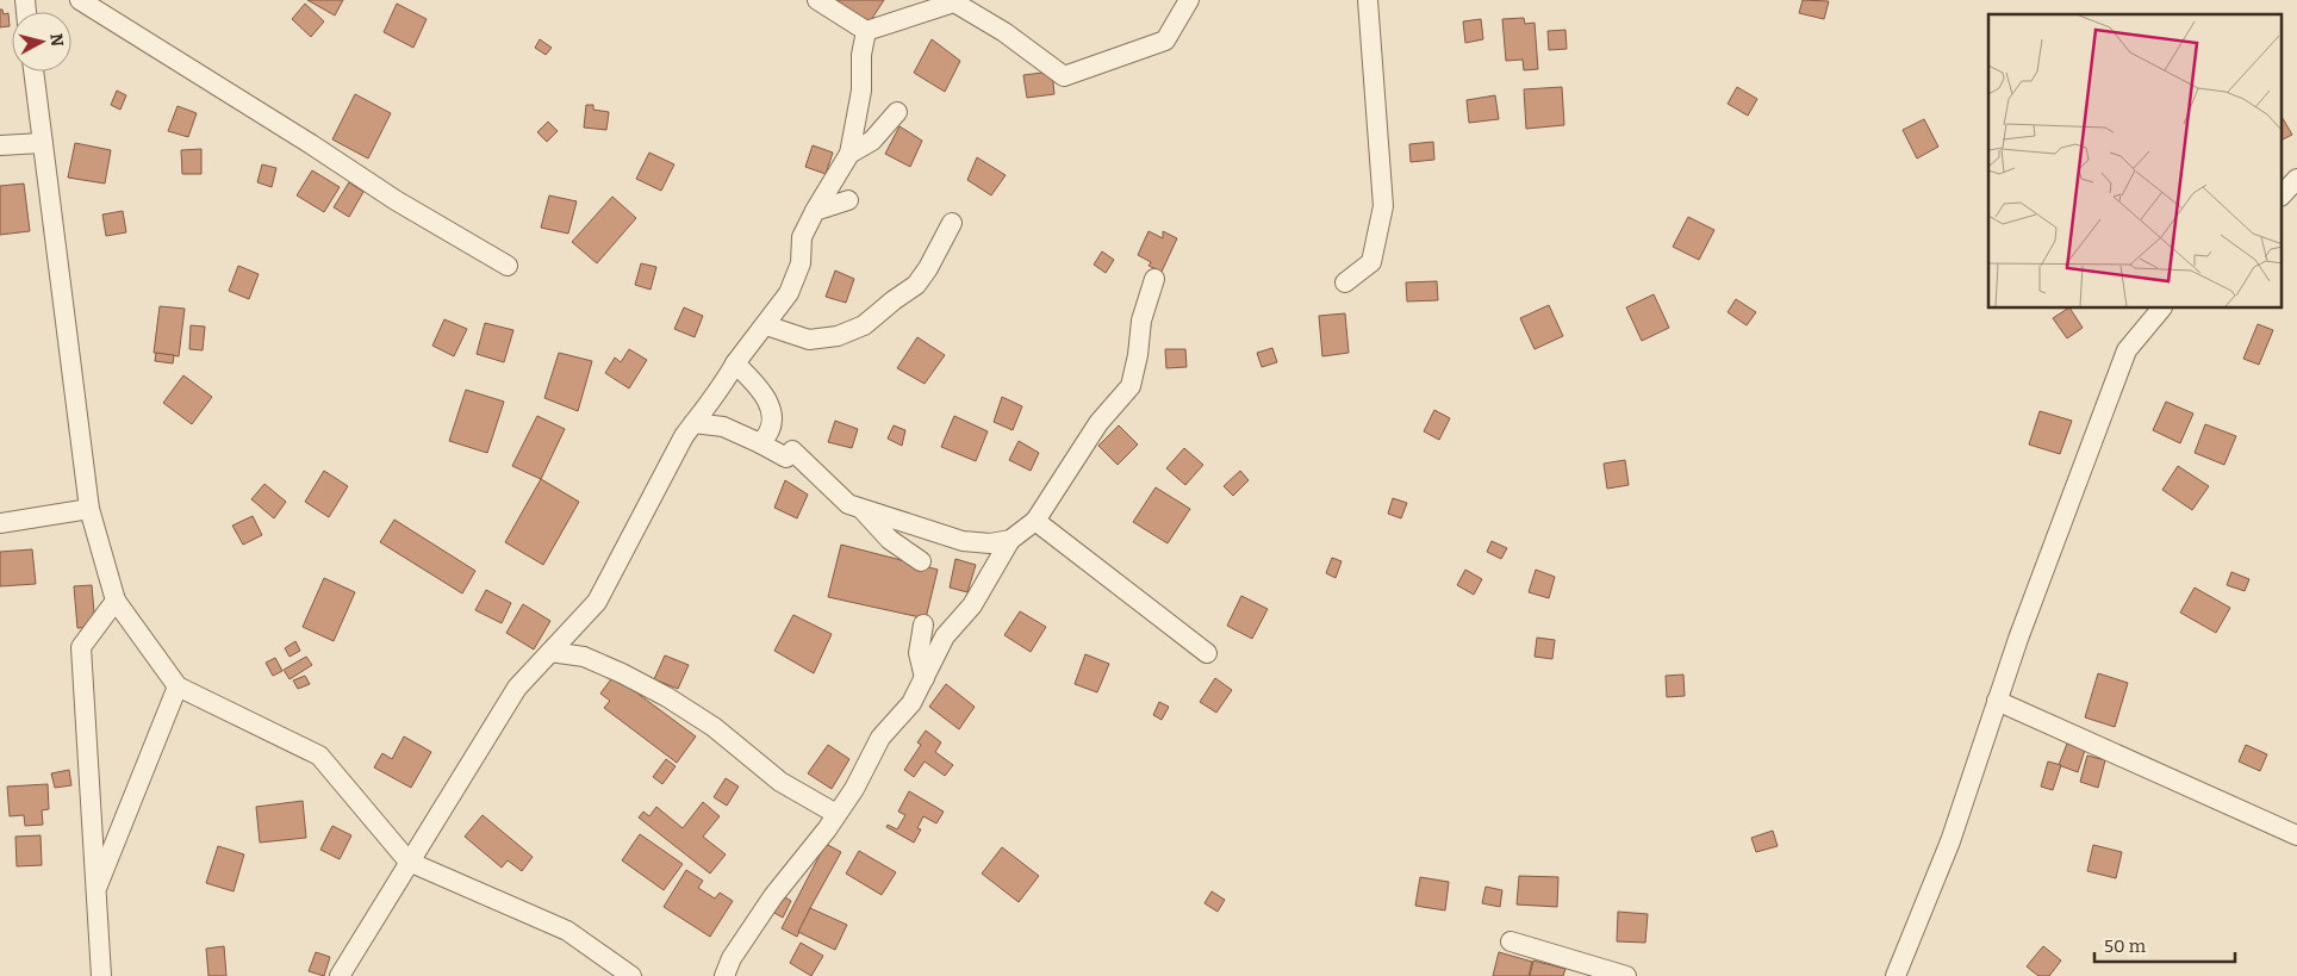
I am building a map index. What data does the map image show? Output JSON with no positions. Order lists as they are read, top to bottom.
{
  "scale_bar": "50 m",
  "north": "right"
}
